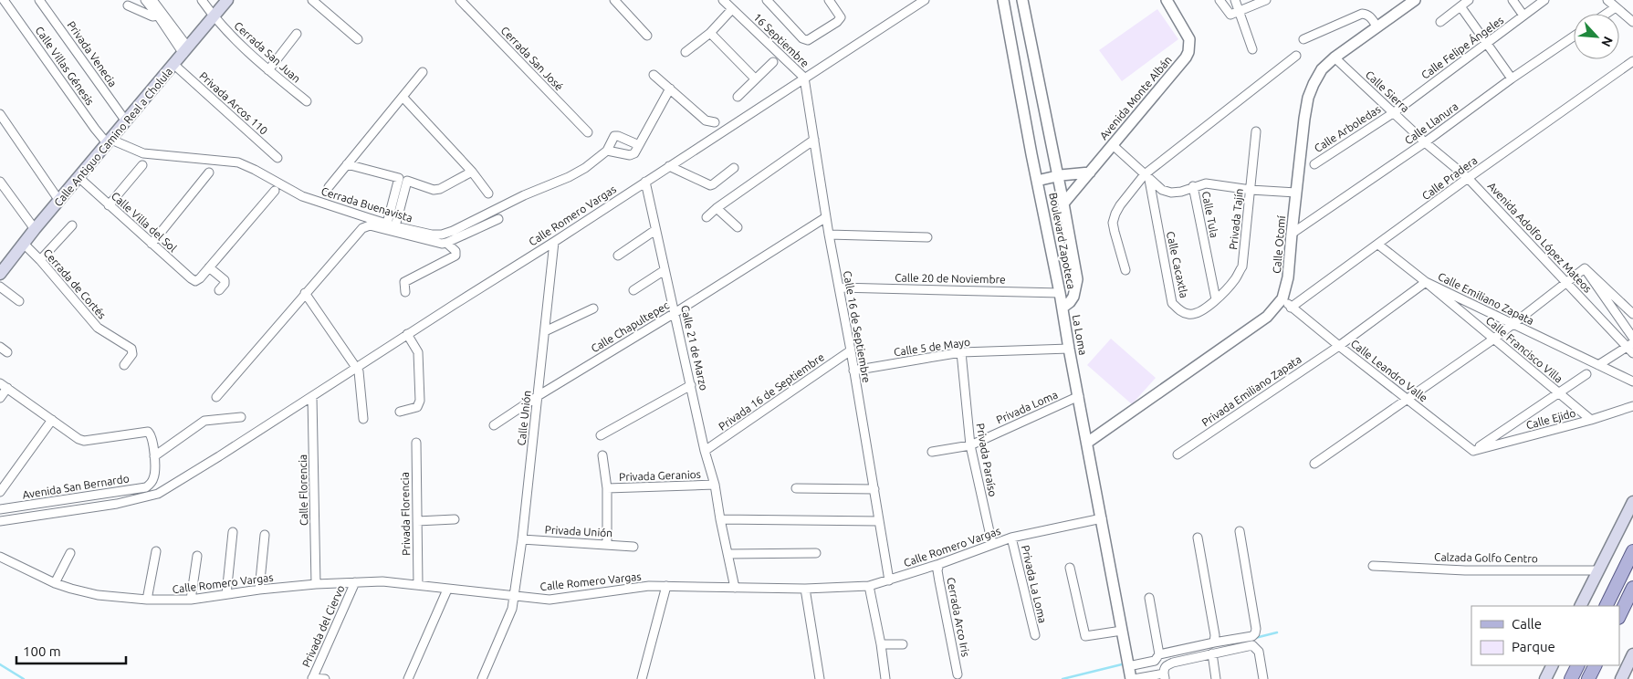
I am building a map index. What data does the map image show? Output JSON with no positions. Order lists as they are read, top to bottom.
{
  "streets": {
    "main road": ["Calle Antiguo Camino Real a Cholula"],
    "street": [
      "16 Septiembre",
      "Calle Felipe Ángeles",
      "Cerrada San Juan",
      "Privada Venecia",
      "Cerrada San José",
      "Calle Villas Génesis",
      "Calle Sierra",
      "Avenida Monte Albán",
      "Privada Arcos 110",
      "Calle Llanura",
      "Calle Arboledas",
      "Calle Pradera",
      "Cerrada Buenavista",
      "Calle Tula",
      "Calle Romero Vargas",
      "Privada Tajín",
      "Calle Villa del Sol",
      "Avenida Adolfo López Mateos",
      "Boulevard Zapoteca",
      "Calle Otomí",
      "Calle Cacaxtla",
      "Calle 20 de Noviembre",
      "Cerrada de Cortés",
      "Calle Emiliano Zapata",
      "Calle Chapultepec",
      "Calle 16 de Septiembre",
      "La Loma",
      "Calle 5 de Mayo",
      "Calle 21 de Marzo",
      "Calle Francisco Villa",
      "Calle Leandro Valle",
      "Privada Emiliano Zapata",
      "Privada 16 de Septiembre",
      "Privada Loma",
      "Calle Unión",
      "Calle Ejido",
      "Privada Paraíso",
      "Privada Geranios",
      "Avenida San Bernardo",
      "Calle Florencia",
      "Privada Florencia",
      "Privada Unión",
      "Calzada Golfo Centro",
      "Privada La Loma",
      "Cerrada Arco Iris",
      "Privada del Ciervo"
    ]
  },
  "crossings": [
    ["16 Septiembre", "Calle Romero Vargas"],
    ["16 Septiembre", "Calle 16 de Septiembre"],
    ["Calle Felipe Ángeles", "Calle Sierra"],
    ["Calle Felipe Ángeles", "Calle Arboledas"],
    ["Cerrada San Juan", "Calle Antiguo Camino Real a Cholula"],
    ["Privada Venecia", "Calle Antiguo Camino Real a Cholula"],
    ["Calle Villas Génesis", "Calle Antiguo Camino Real a Cholula"],
    ["Calle Villas Génesis", "Cerrada Buenavista"],
    ["Calle Sierra", "Calle Llanura"],
    ["Calle Sierra", "Calle Arboledas"],
    ["Calle Sierra", "Avenida Adolfo López Mateos"],
    ["Calle Sierra", "Calle Otomí"],
    ["Avenida Monte Albán", "La Loma"],
    ["Privada Arcos 110", "Calle Antiguo Camino Real a Cholula"],
    ["Calle Llanura", "Avenida Adolfo López Mateos"],
    ["Calle Llanura", "Calle Otomí"],
    ["Calle Antiguo Camino Real a Cholula", "Cerrada Buenavista"],
    ["Calle Antiguo Camino Real a Cholula", "Calle Villa del Sol"],
    ["Calle Antiguo Camino Real a Cholula", "Cerrada de Cortés"],
    ["Calle Pradera", "Avenida Adolfo López Mateos"],
    ["Calle Pradera", "Calle Francisco Villa"],
    ["Calle Pradera", "Calle Leandro Valle"],
    ["Calle Tula", "Privada Tajín"],
    ["Calle Tula", "Calle Cacaxtla"],
    ["Calle Romero Vargas", "Calle 16 de Septiembre"],
    ["Calle Romero Vargas", "La Loma"],
    ["Calle Romero Vargas", "Calle 21 de Marzo"],
    ["Calle Romero Vargas", "Calle Unión"],
    ["Calle Romero Vargas", "Privada Paraíso"],
    ["Calle Romero Vargas", "Calle Florencia"],
    ["Calle Romero Vargas", "Privada Florencia"],
    ["Calle Romero Vargas", "Privada La Loma"],
    ["Calle Romero Vargas", "Cerrada Arco Iris"],
    ["Calle Romero Vargas", "Privada del Ciervo"],
    ["Privada Tajín", "Calle Cacaxtla"],
    ["Boulevard Zapoteca", "Calle 20 de Noviembre"],
    ["Boulevard Zapoteca", "La Loma"],
    ["Calle Otomí", "La Loma"],
    ["Calle 20 de Noviembre", "Calle 16 de Septiembre"],
    ["Calle Emiliano Zapata", "Calle Francisco Villa"],
    ["Calle Emiliano Zapata", "Calle Leandro Valle"],
    ["Calle Emiliano Zapata", "Privada Emiliano Zapata"],
    ["Calle Chapultepec", "Calle 16 de Septiembre"],
    ["Calle Chapultepec", "Calle 21 de Marzo"],
    ["Calle Chapultepec", "Calle Unión"],
    ["Calle 16 de Septiembre", "Calle 5 de Mayo"],
    ["Calle 16 de Septiembre", "Privada 16 de Septiembre"],
    ["La Loma", "Calle 5 de Mayo"],
    ["La Loma", "Privada Loma"],
    ["Calle 5 de Mayo", "Privada Paraíso"],
    ["Calle 21 de Marzo", "Privada 16 de Septiembre"],
    ["Calle 21 de Marzo", "Privada Geranios"],
    ["Calle Francisco Villa", "Calle Ejido"],
    ["Calle Leandro Valle", "Privada Emiliano Zapata"],
    ["Calle Leandro Valle", "Calle Ejido"],
    ["Privada Loma", "Privada Paraíso"],
    ["Calle Unión", "Privada Unión"]
  ],
  "legend": ["Calle", "Parque"],
  "scale_bar": "100 m",
  "north": "bottom right"
}
